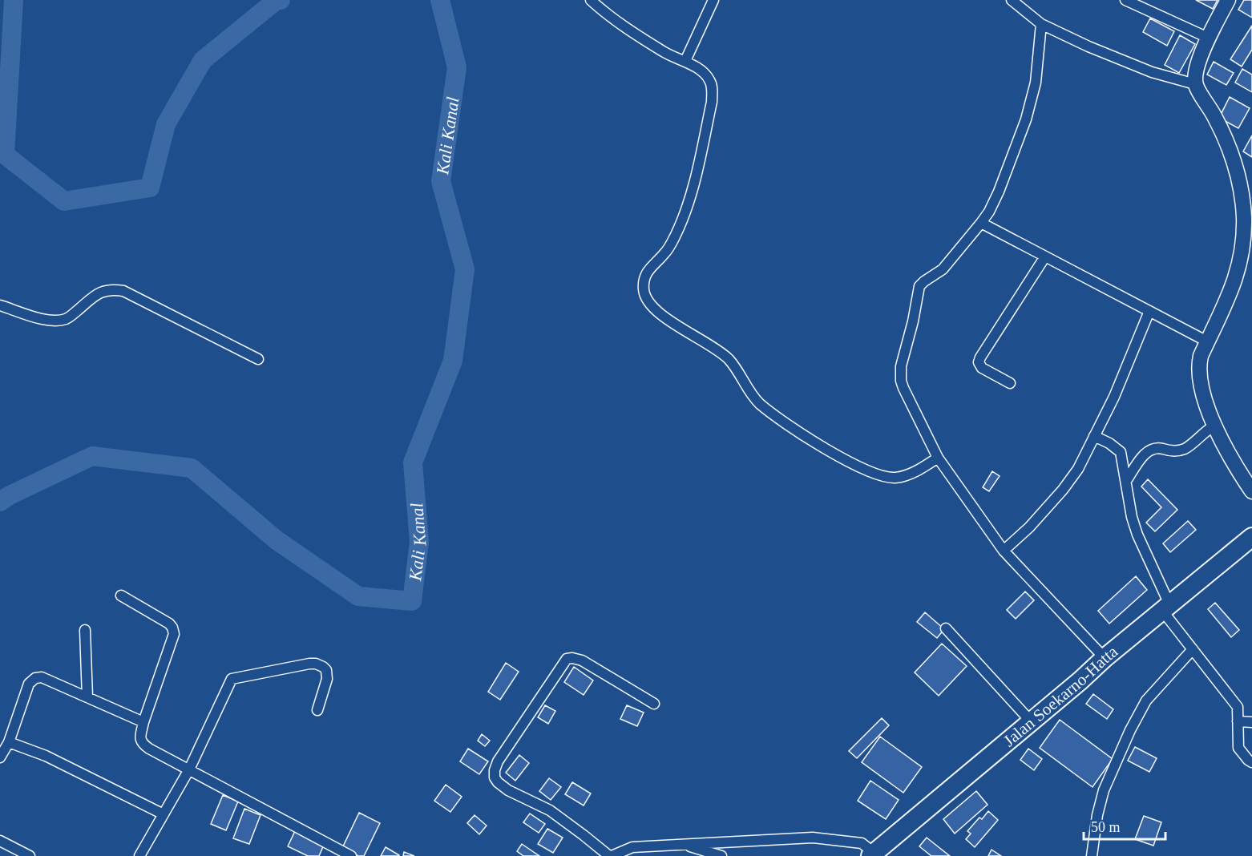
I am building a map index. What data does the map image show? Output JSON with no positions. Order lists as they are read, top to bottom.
{
  "streets": {
    "highway": ["Jalan Soekarno-Hatta"]
  },
  "water": ["Kali Kanal"],
  "scale_bar": "50 m"
}
